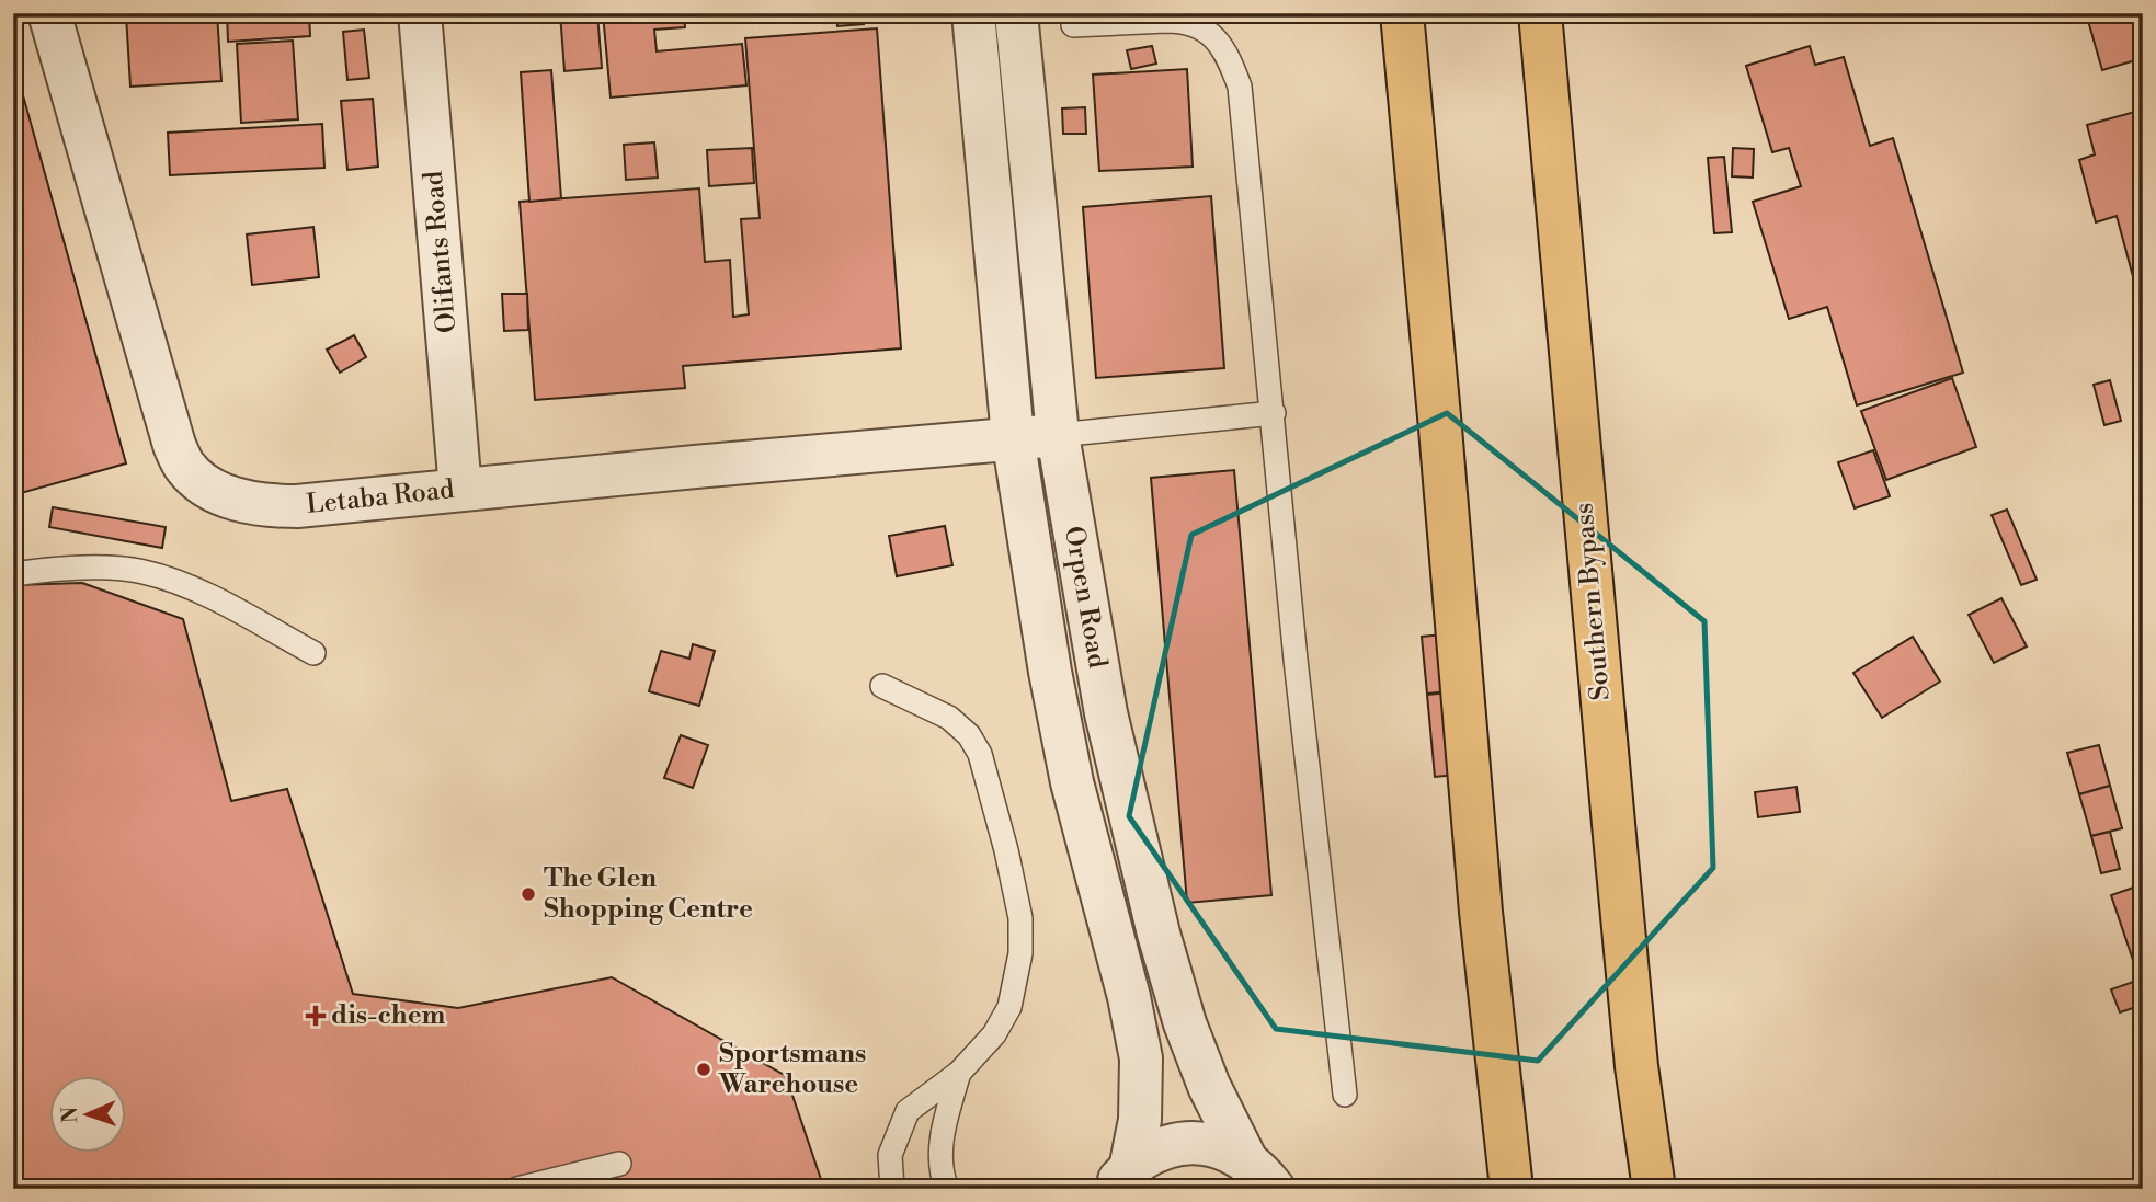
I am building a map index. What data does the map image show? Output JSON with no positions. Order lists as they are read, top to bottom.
{
  "streets": {
    "highway": ["Southern Bypass"],
    "street": ["Olifants Road", "Letaba Road", "Orpen Road"]
  },
  "crossings": [
    ["Olifants Road", "Letaba Road"],
    ["Letaba Road", "Orpen Road"]
  ],
  "places": {
    "other": ["The Glen Shopping Centre", "Sportsmans Warehouse"],
    "health": ["dis-chem"]
  },
  "north": "left"
}
